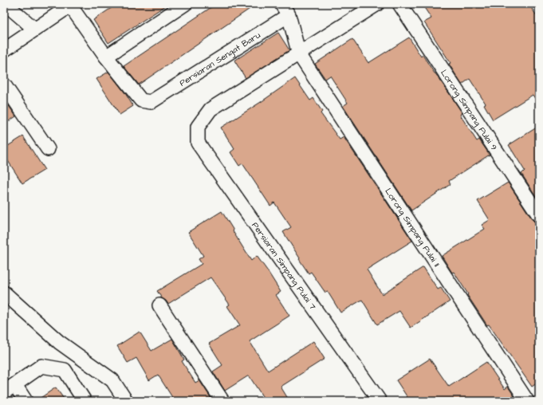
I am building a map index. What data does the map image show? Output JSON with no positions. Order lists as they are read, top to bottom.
{
  "streets": {
    "street": [
      "Persiaran Sengat Baru",
      "Lorong Simpang Pulai 9",
      "Lorong Simpang Pulai 11",
      "Persiaran Simpang Pulai 7"
    ]
  },
  "crossings": [
    ["Persiaran Sengat Baru", "Lorong Simpang Pulai 11"],
    ["Lorong Simpang Pulai 11", "Persiaran Simpang Pulai 7"]
  ]
}
